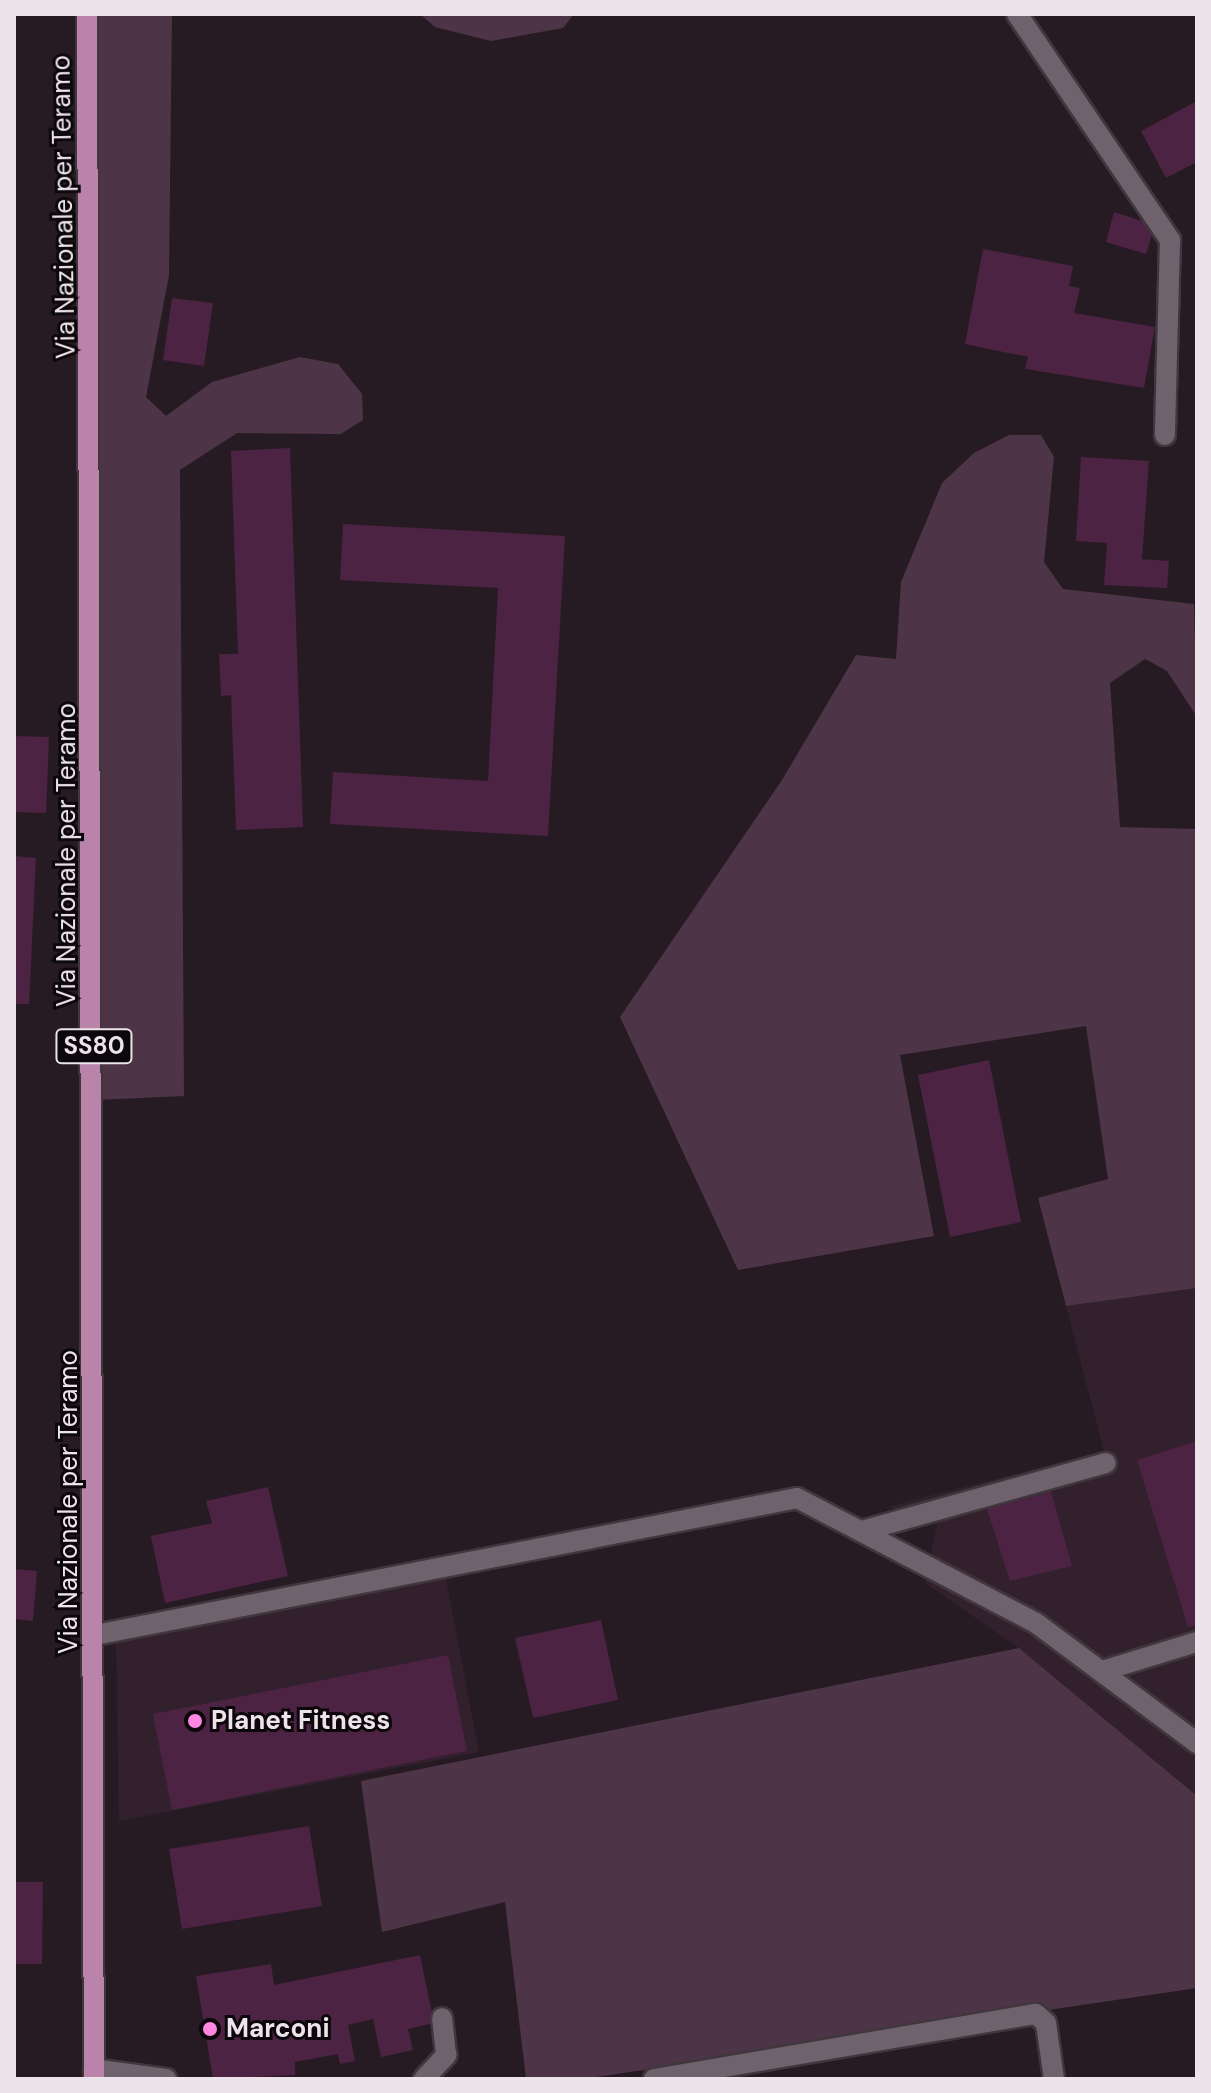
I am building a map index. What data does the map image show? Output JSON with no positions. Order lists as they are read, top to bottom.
{
  "streets": {
    "main road": ["Via Nazionale per Teramo", "SS80"]
  },
  "places": ["Planet Fitness", "Marconi"]
}
